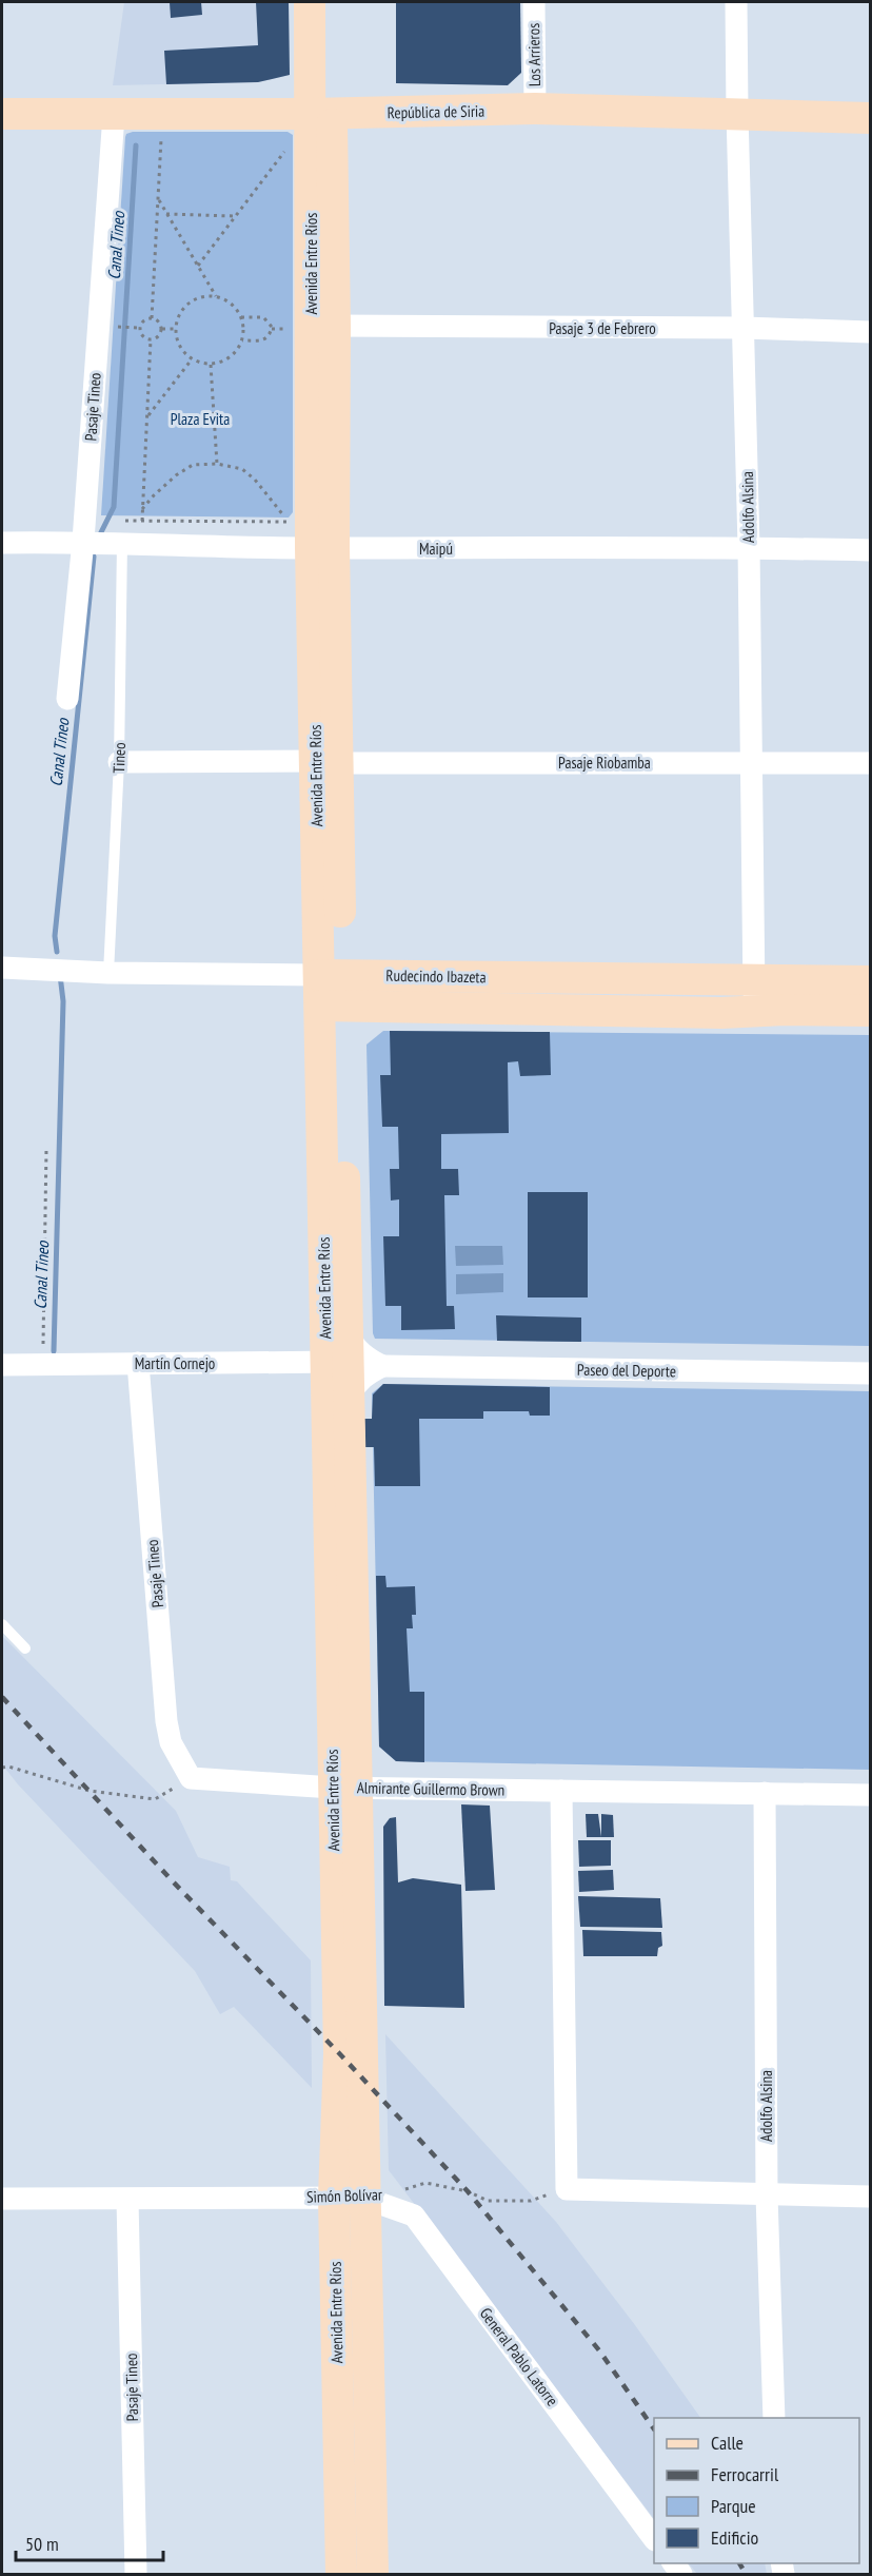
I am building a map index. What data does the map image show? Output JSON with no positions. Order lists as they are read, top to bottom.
{
  "streets": {
    "main road": ["República de Siria", "Avenida Entre Ríos", "Rudecindo Ibazeta"],
    "street": [
      "Los Arrieros",
      "Pasaje 3 de Febrero",
      "Pasaje Tineo",
      "Adolfo Alsina",
      "Maipú",
      "Pasaje Riobamba",
      "Martín Cornejo",
      "Paseo del Deporte",
      "Almirante Guillermo Brown",
      "Simón Bolívar",
      "General Pablo Latorre"
    ],
    "lane": ["Tineo"]
  },
  "crossings": [
    ["Los Arrieros", "República de Siria"],
    ["República de Siria", "Avenida Entre Ríos"],
    ["República de Siria", "Pasaje Tineo"],
    ["República de Siria", "Adolfo Alsina"],
    ["Avenida Entre Ríos", "Pasaje 3 de Febrero"],
    ["Avenida Entre Ríos", "Maipú"],
    ["Avenida Entre Ríos", "Pasaje Riobamba"],
    ["Avenida Entre Ríos", "Rudecindo Ibazeta"],
    ["Avenida Entre Ríos", "Martín Cornejo"],
    ["Avenida Entre Ríos", "Almirante Guillermo Brown"],
    ["Avenida Entre Ríos", "Simón Bolívar"],
    ["Avenida Entre Ríos", "General Pablo Latorre"],
    ["Pasaje 3 de Febrero", "Adolfo Alsina"],
    ["Pasaje Tineo", "Maipú"],
    ["Pasaje Tineo", "Martín Cornejo"],
    ["Pasaje Tineo", "Almirante Guillermo Brown"],
    ["Pasaje Tineo", "Simón Bolívar"],
    ["Adolfo Alsina", "Maipú"],
    ["Adolfo Alsina", "Pasaje Riobamba"],
    ["Adolfo Alsina", "Rudecindo Ibazeta"],
    ["Adolfo Alsina", "Almirante Guillermo Brown"],
    ["Maipú", "Tineo"],
    ["Tineo", "Pasaje Riobamba"],
    ["Tineo", "Rudecindo Ibazeta"],
    ["Simón Bolívar", "General Pablo Latorre"]
  ],
  "water": ["Canal Tineo"],
  "parks": ["Plaza Evita"],
  "legend": [
    "Calle",
    "Ferrocarril",
    "Parque",
    "Edificio"
  ],
  "scale_bar": "50 m"
}
